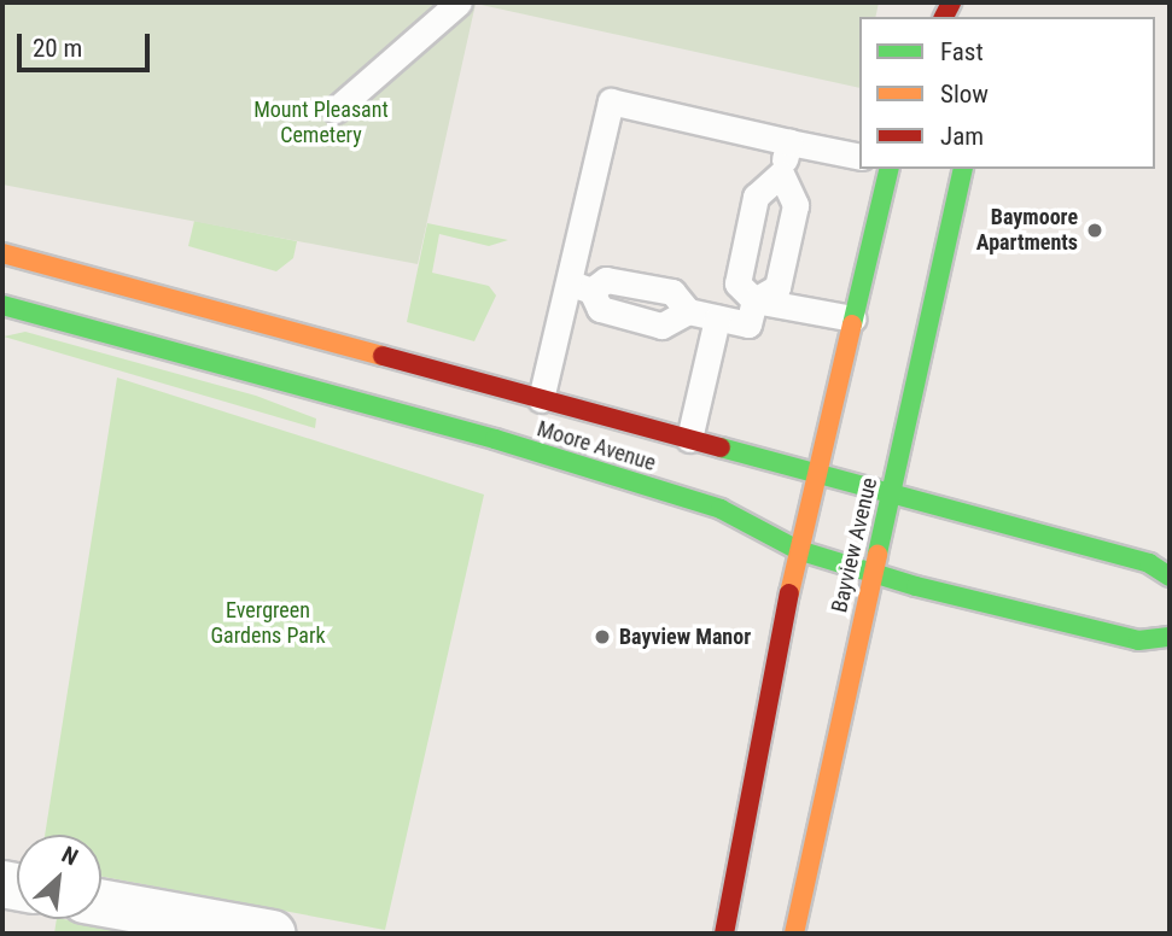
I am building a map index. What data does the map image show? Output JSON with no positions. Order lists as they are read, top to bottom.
{
  "streets": {
    "street": ["Moore Avenue", "Bayview Avenue"]
  },
  "crossings": [
    ["Moore Avenue", "Bayview Avenue"]
  ],
  "parks": ["Mount Pleasant Cemetery", "Evergreen Gardens Park"],
  "places": ["Baymoore Apartments", "Bayview Manor"],
  "legend": ["Fast", "Slow", "Jam"],
  "scale_bar": "20 m",
  "north": "top right"
}
